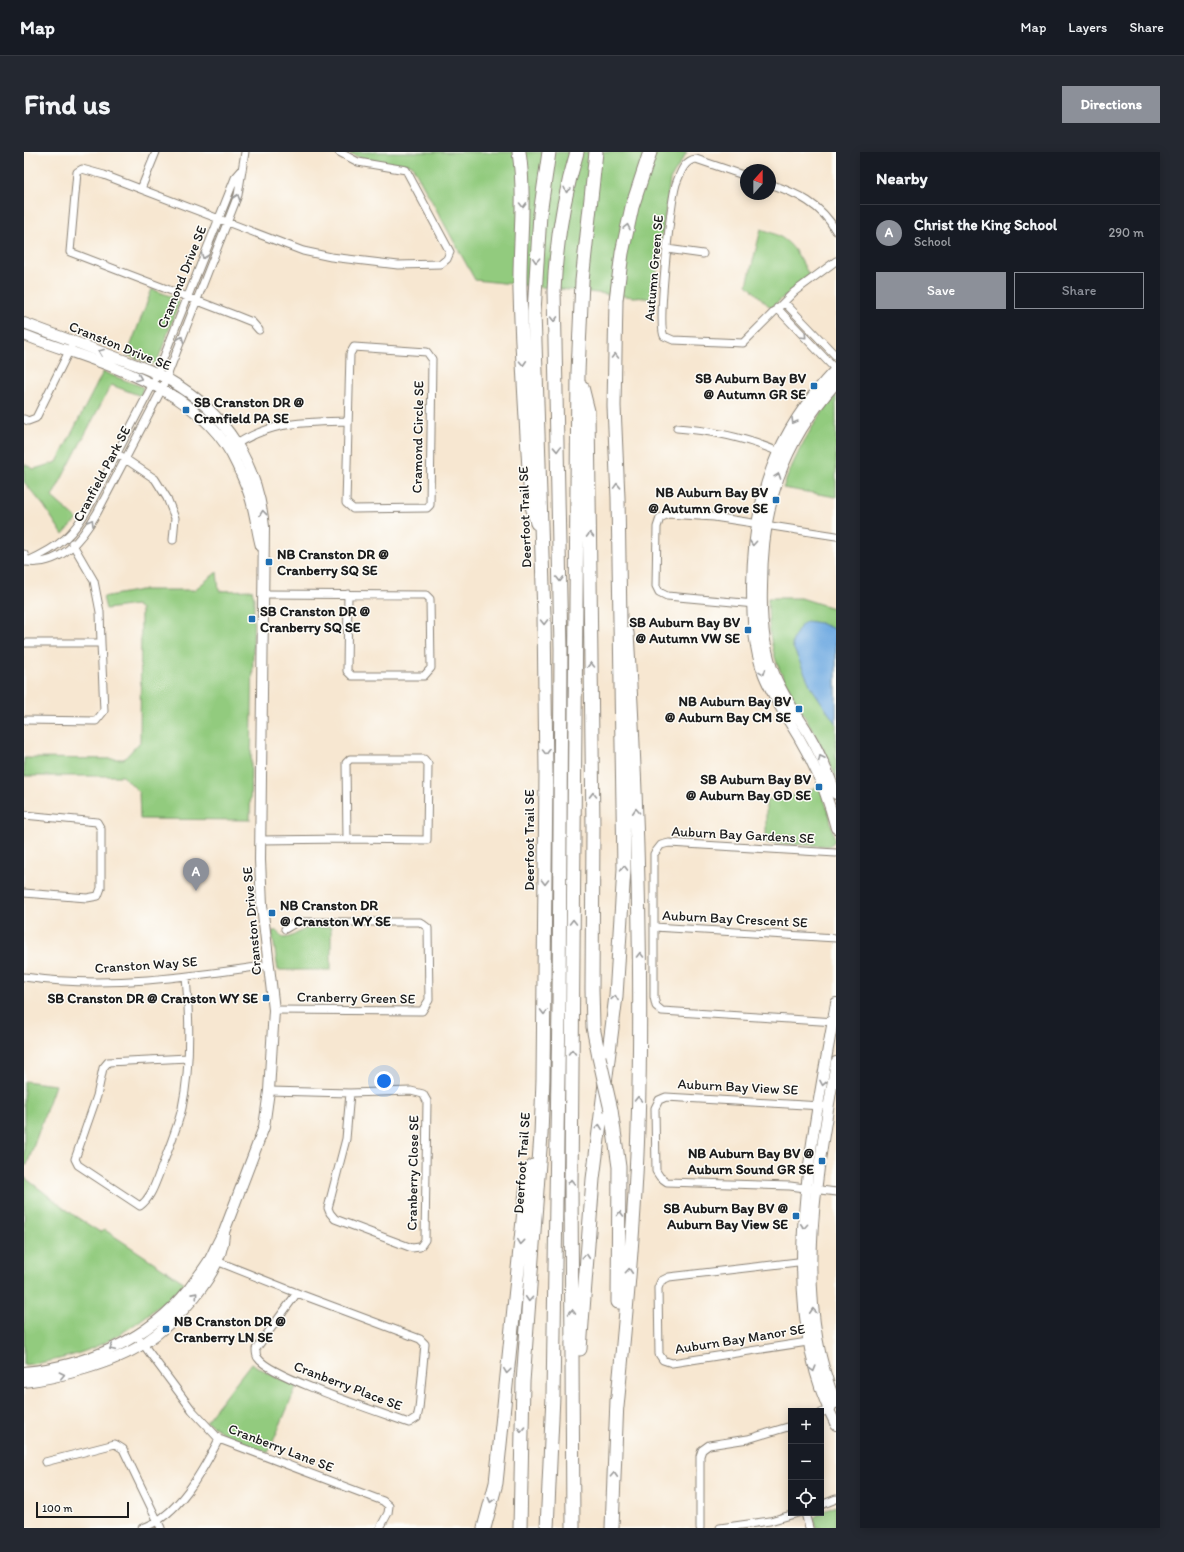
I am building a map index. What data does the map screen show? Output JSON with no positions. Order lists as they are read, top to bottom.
{
  "streets": {
    "highway": ["Deerfoot Trail SE"],
    "street": [
      "Autumn Green SE",
      "Cramond Drive SE",
      "Cranston Drive SE",
      "Cramond Circle SE",
      "Cranfield Park SE",
      "Auburn Bay Gardens SE",
      "Auburn Bay Crescent SE",
      "Cranston Way SE",
      "Cranberry Green SE",
      "Auburn Bay View SE",
      "Cranberry Close SE",
      "Auburn Bay Manor SE",
      "Cranberry Place SE",
      "Cranberry Lane SE"
    ]
  },
  "crossings": [
    ["Cramond Drive SE", "Cranston Drive SE"],
    ["Cramond Drive SE", "Cranfield Park SE"],
    ["Cranston Drive SE", "Cranfield Park SE"],
    ["Cranston Drive SE", "Cranston Way SE"],
    ["Cranston Drive SE", "Cranberry Green SE"],
    ["Cranston Drive SE", "Cranberry Close SE"],
    ["Cranston Drive SE", "Cranberry Place SE"],
    ["Cranston Drive SE", "Cranberry Lane SE"],
    ["Auburn Bay Gardens SE", "Auburn Bay Crescent SE"]
  ],
  "places": {
    "transit": [
      "SB Auburn Bay BV @ Autumn GR SE",
      "SB Cranston DR @ Cranfield PA SE",
      "NB Auburn Bay BV @ Autumn Grove SE",
      "NB Cranston DR @ Cranberry SQ SE",
      "SB Cranston DR @ Cranberry SQ SE",
      "SB Auburn Bay BV @ Autumn VW SE",
      "NB Auburn Bay BV @ Auburn Bay CM SE",
      "SB Auburn Bay BV @ Auburn Bay GD SE",
      "NB Cranston DR @ Cranston WY SE",
      "SB Cranston DR @ Cranston WY SE",
      "NB Auburn Bay BV @ Auburn Sound GR SE",
      "SB Auburn Bay BV @ Auburn Bay View SE",
      "NB Cranston DR @ Cranberry LN SE"
    ]
  },
  "scale_bar": "100 m",
  "north": "top",
  "page": {
    "header": "Map",
    "nav": ["Map", "Layers", "Share"],
    "buttons": [
      "Directions",
      ["Save", "Share"]
    ],
    "title": "Find us",
    "heading": "Nearby",
    "list": [
      {
        "mark": "A",
        "name": "Christ the King School",
        "note": "School",
        "value": "290 m"
      }
    ],
    "pins": "A",
    "map_buttons": ["+", "−"],
    "scale": "100 m"
  }
}
